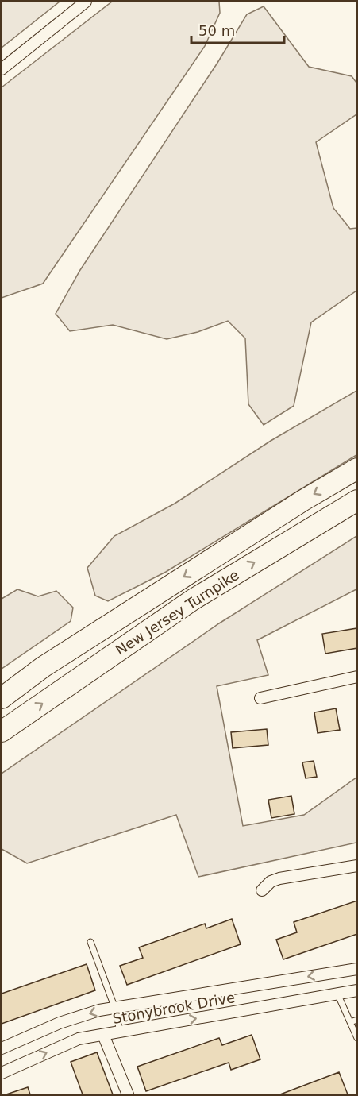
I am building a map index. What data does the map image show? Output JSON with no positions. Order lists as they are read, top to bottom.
{
  "streets": {
    "highway": ["New Jersey Turnpike"],
    "street": ["Stonybrook Drive"]
  },
  "scale_bar": "50 m"
}
